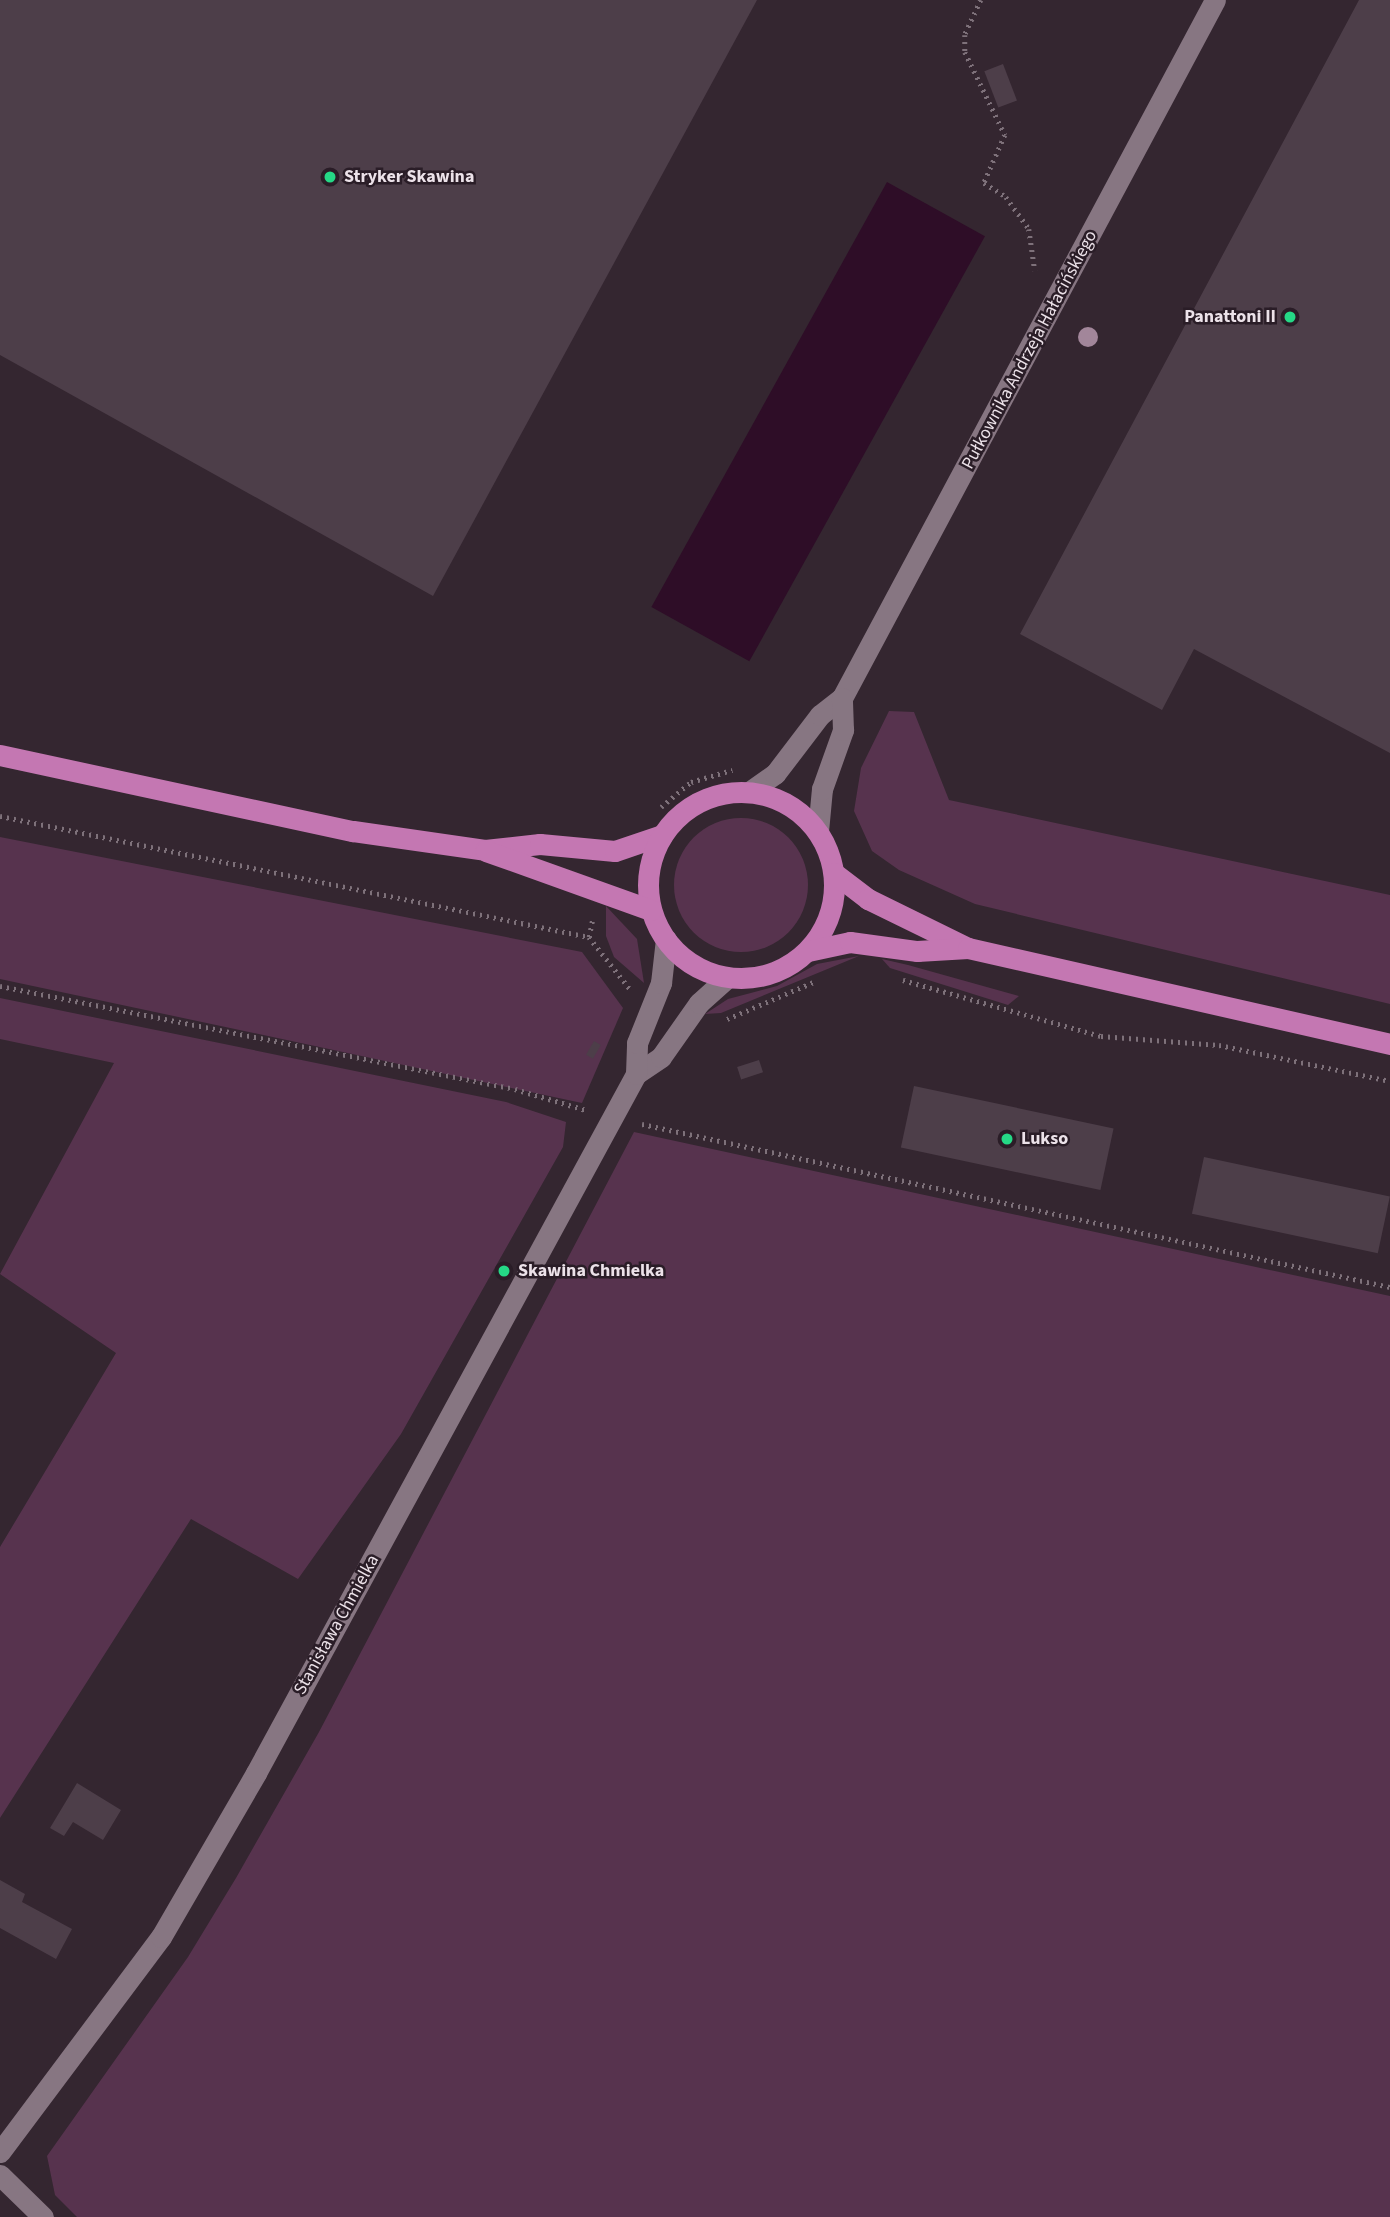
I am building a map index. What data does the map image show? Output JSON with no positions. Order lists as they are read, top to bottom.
{
  "streets": {
    "street": ["Pułkownika Andrzeja Hałacińskiego", "Stanisława Chmielka"]
  },
  "crossings": [
    ["Pułkownika Andrzeja Hałacińskiego", "Stanisława Chmielka"]
  ],
  "places": [
    "Stryker Skawina",
    "Panattoni II",
    "Lukso",
    "Skawina Chmielka"
  ]
}
